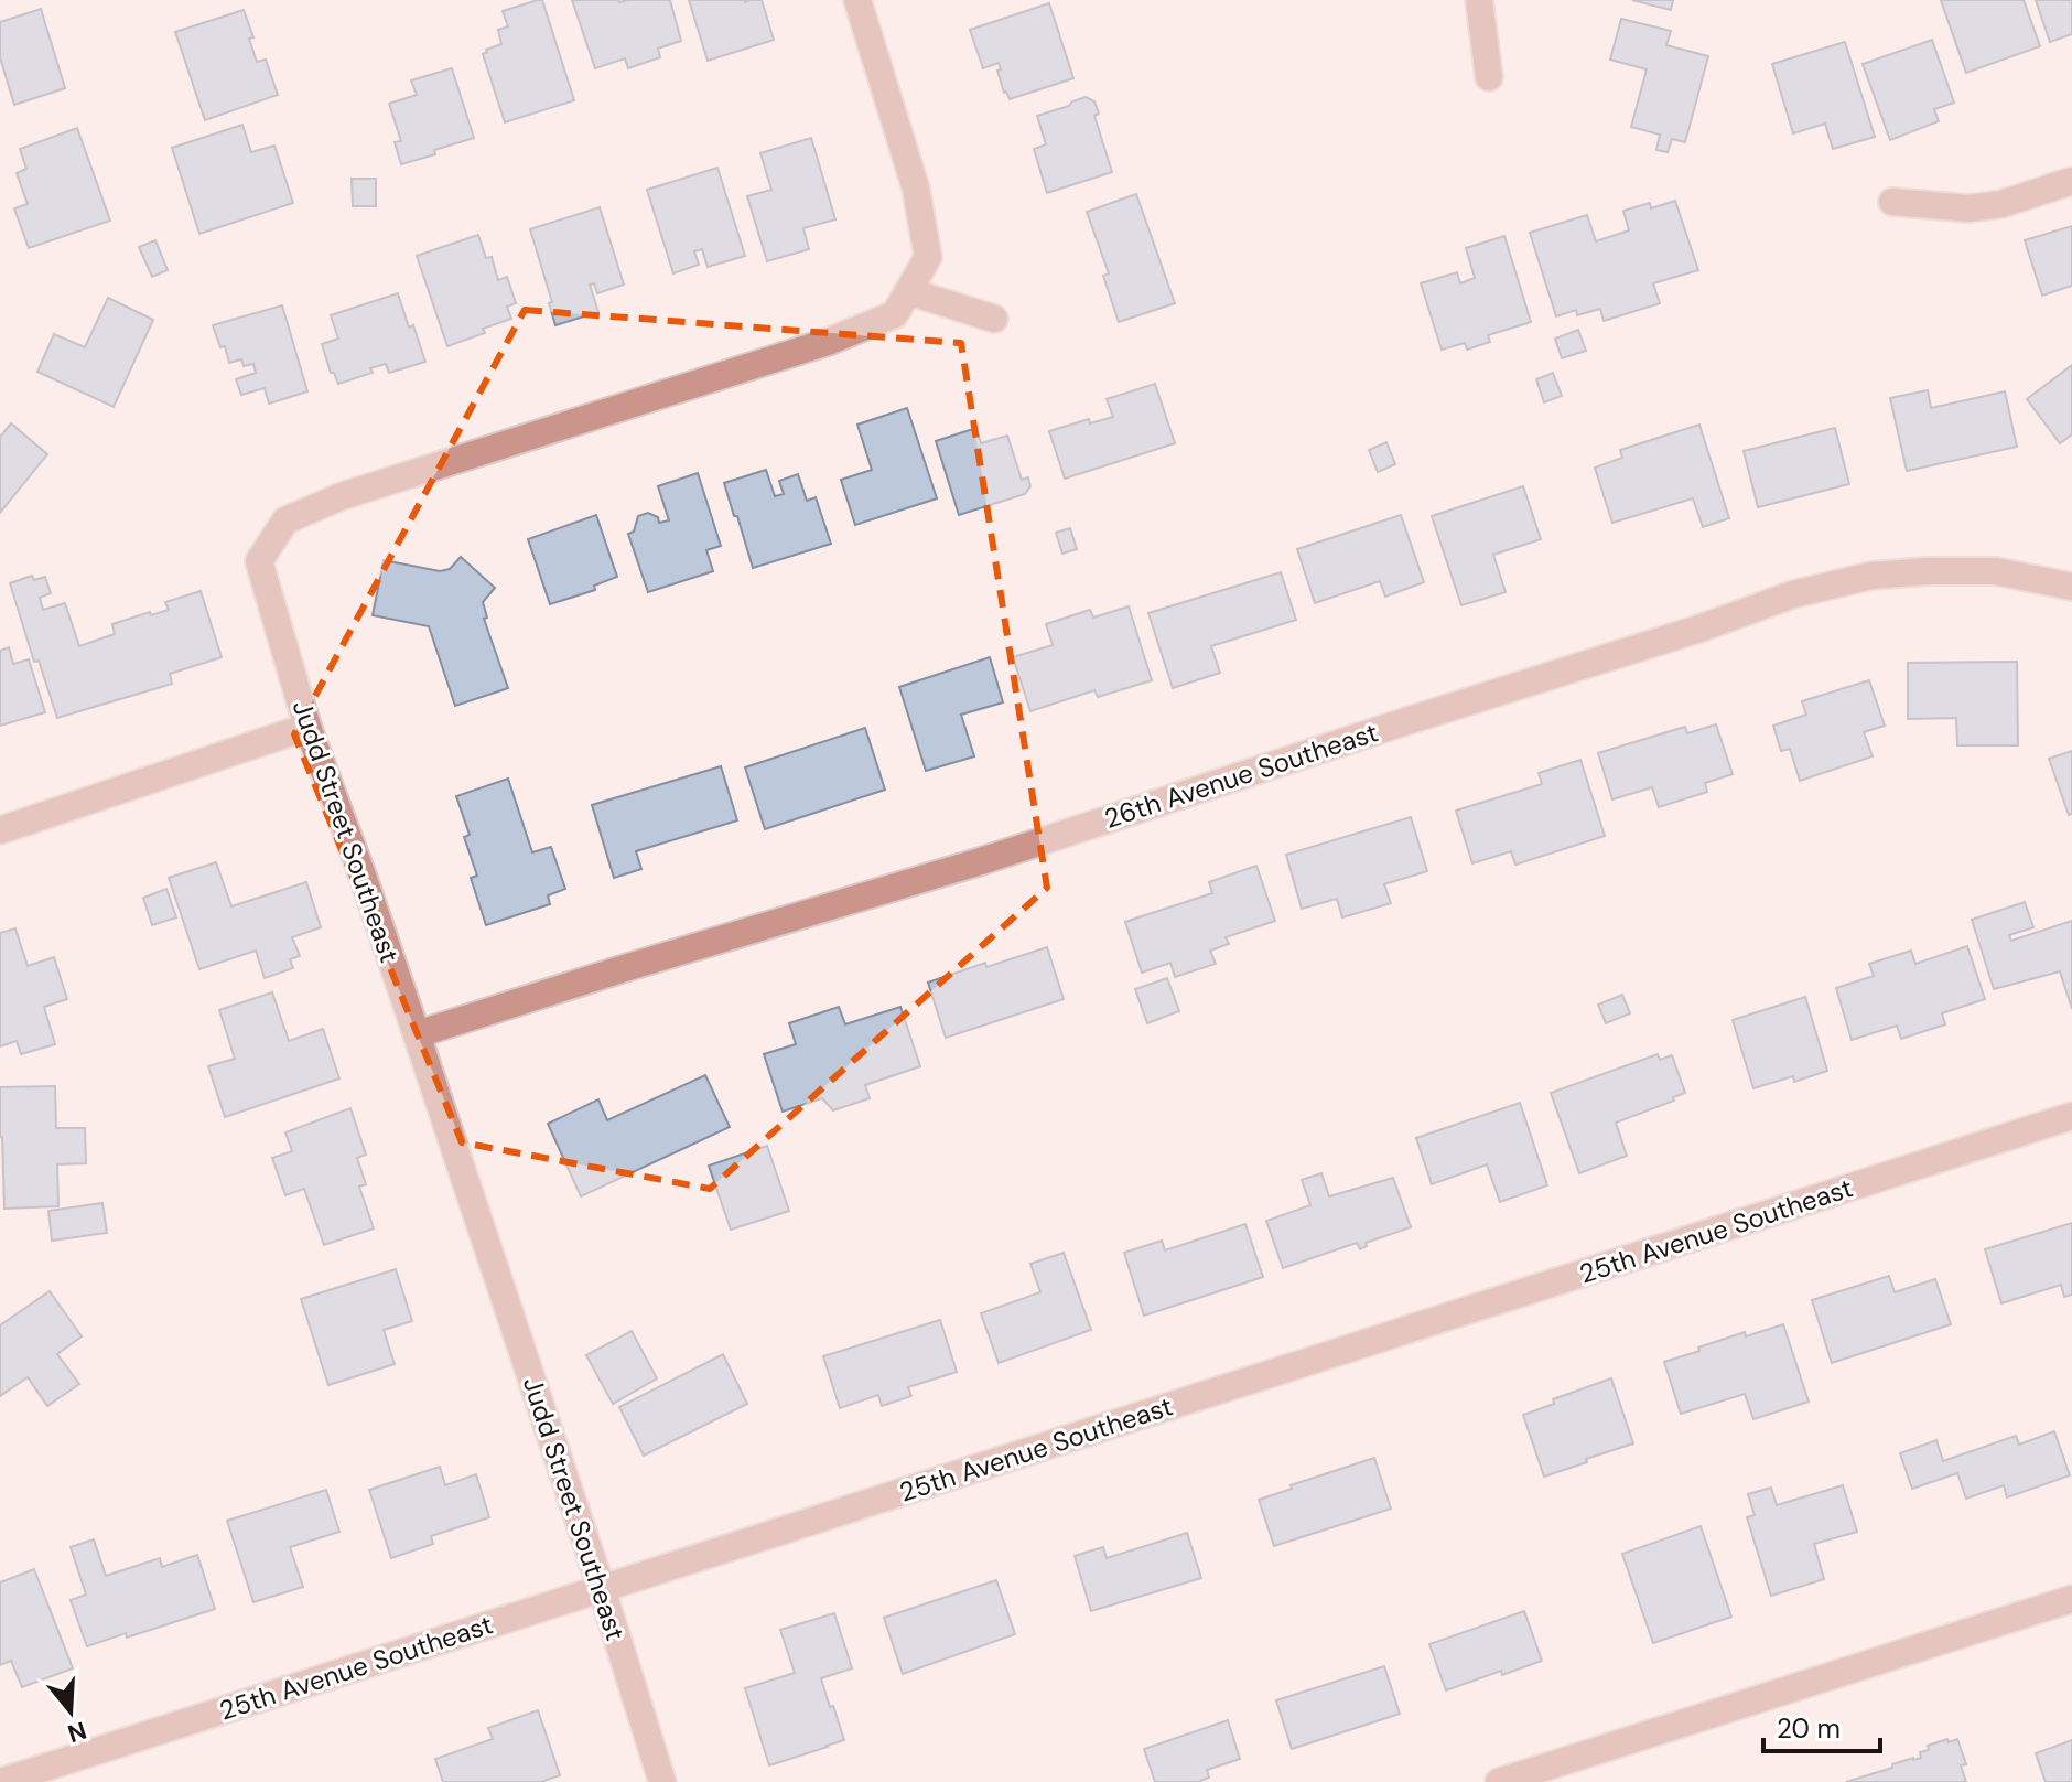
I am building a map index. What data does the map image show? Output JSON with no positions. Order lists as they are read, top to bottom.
{
  "streets": {
    "street": ["26th Avenue Southeast", "Judd Street Southeast", "25th Avenue Southeast"]
  },
  "crossings": [
    ["26th Avenue Southeast", "Judd Street Southeast"],
    ["Judd Street Southeast", "25th Avenue Southeast"]
  ],
  "scale_bar": "20 m",
  "north": "bottom"
}
